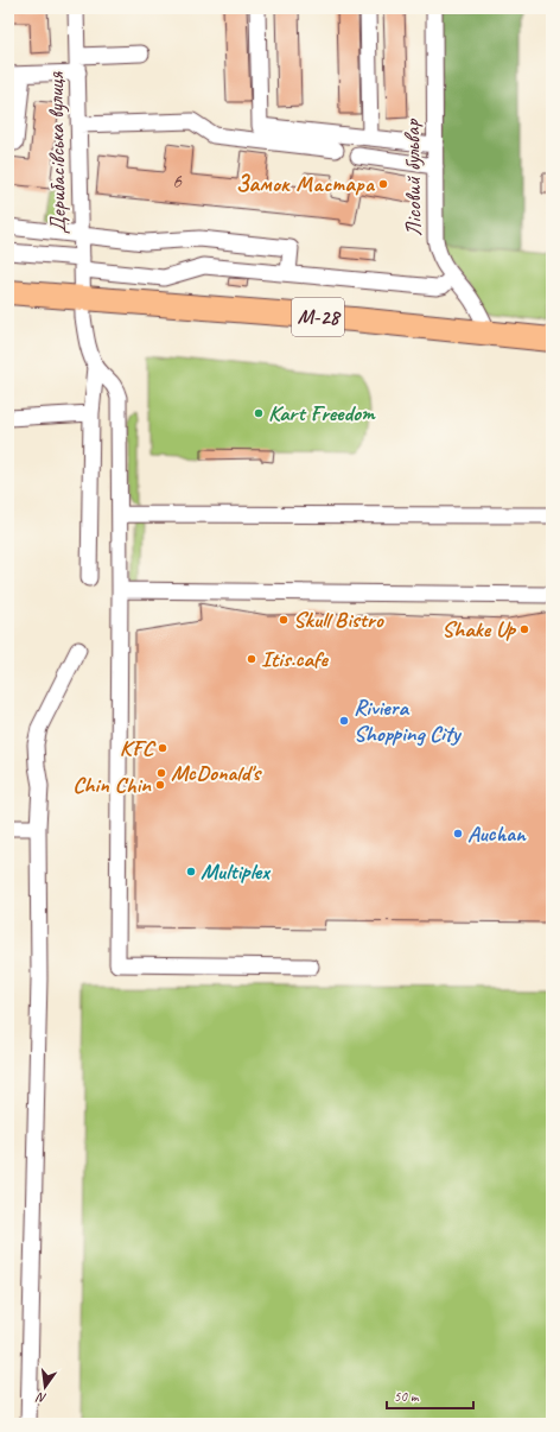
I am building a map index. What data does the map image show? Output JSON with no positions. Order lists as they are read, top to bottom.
{
  "streets": {
    "highway": ["М-28"],
    "street": ["Дерибасівська вулиця", "Лісовий бульвар"]
  },
  "crossings": [
    ["Дерибасівська вулиця", "М-28"],
    ["Лісовий бульвар", "М-28"]
  ],
  "places": [
    "Замок Мастара",
    "Kart Freedom",
    "Skull Bistro",
    "Shake Up",
    "Itis.cafe",
    "Riviera Shopping City",
    "KFC",
    "McDonald's",
    "Chin Chin",
    "Auchan",
    "Multiplex"
  ],
  "house_numbers": ["6"],
  "scale_bar": "50 m",
  "north": "bottom"
}
